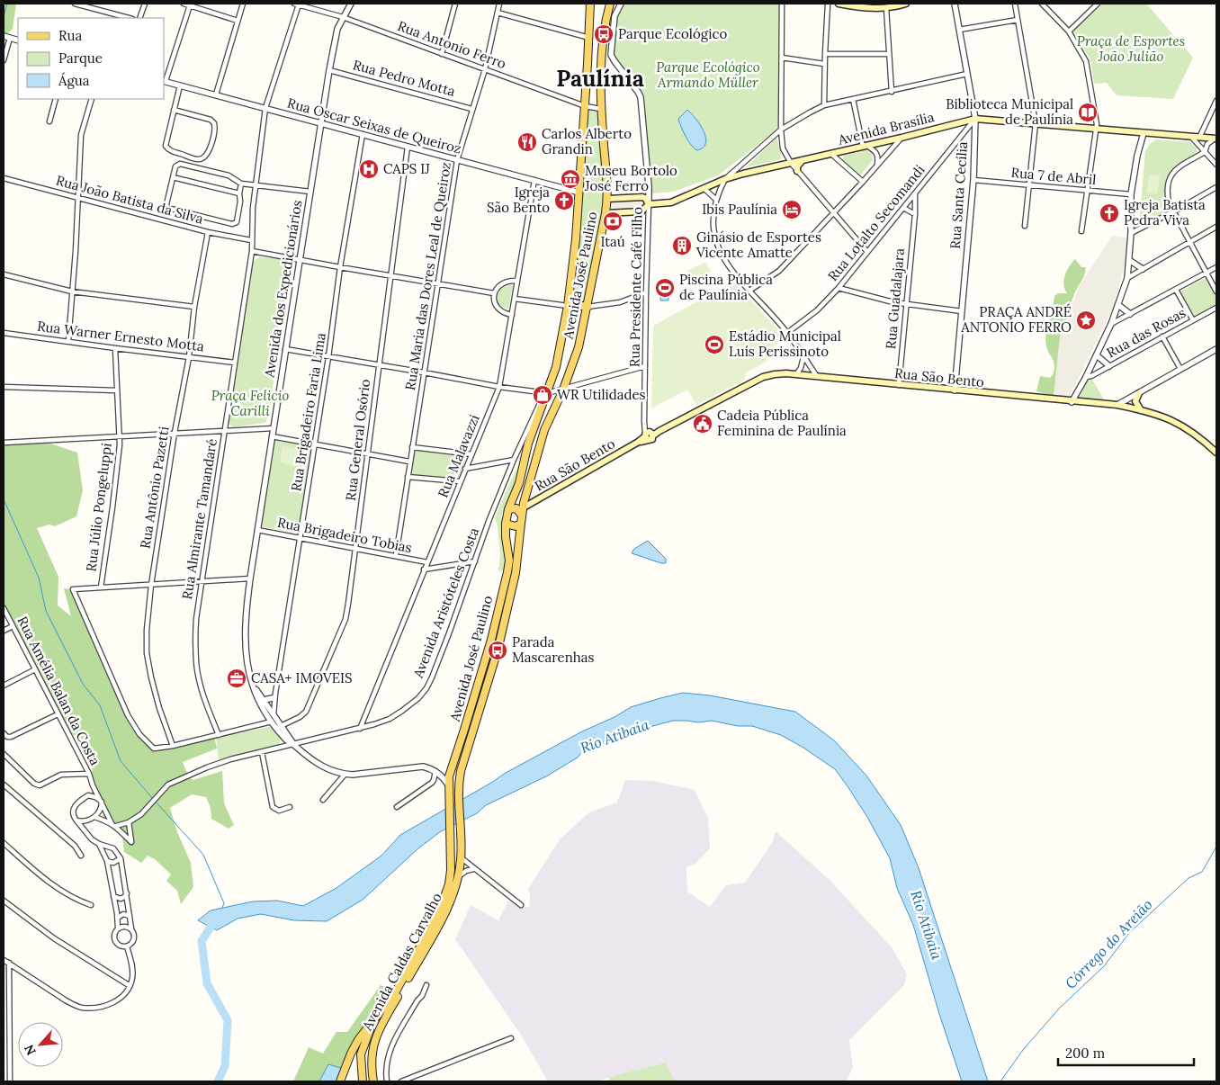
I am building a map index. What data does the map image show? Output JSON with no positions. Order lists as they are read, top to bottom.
{
  "streets": {
    "main road": [
      "Avenida Brasília",
      "Avenida José Paulino",
      "Rua São Bento",
      "Avenida Caldas Carvalho"
    ],
    "street": [
      "Rua Antonio Ferro",
      "Rua Pedro Motta",
      "Rua Oscar Seixas de Queiroz",
      "Rua 7 de Abril",
      "Rua Santa Cecília",
      "Rua João Batista da Silva",
      "Rua Lotalto Secomandi",
      "Rua Maria das Dores Leal de Queiroz",
      "Rua Presidente Café Filho",
      "Avenida dos Expedicionários",
      "Rua Guadalajara",
      "Rua das Rosas",
      "Rua Warner Ernesto Motta",
      "Rua Brigadeiro Faria Lima",
      "Rua General Osório",
      "Rua Malavazzi",
      "Rua Antônio Pazetti",
      "Rua Júlio Pongeluppi",
      "Rua Almirante Tamandaré",
      "Rua Brigadeiro Tobias",
      "Avenida Aristóteles Costa",
      "Rua Amélia Balan da Costa"
    ]
  },
  "crossings": [
    ["Rua Antonio Ferro", "Avenida José Paulino"],
    ["Rua Antonio Ferro", "Rua Maria das Dores Leal de Queiroz"],
    ["Rua Antonio Ferro", "Avenida dos Expedicionários"],
    ["Rua Antonio Ferro", "Rua Almirante Tamandaré"],
    ["Rua Pedro Motta", "Rua Maria das Dores Leal de Queiroz"],
    ["Rua Pedro Motta", "Avenida dos Expedicionários"],
    ["Rua Oscar Seixas de Queiroz", "Avenida José Paulino"],
    ["Rua Oscar Seixas de Queiroz", "Rua Maria das Dores Leal de Queiroz"],
    ["Rua Oscar Seixas de Queiroz", "Avenida dos Expedicionários"],
    ["Rua Oscar Seixas de Queiroz", "Rua Brigadeiro Faria Lima"],
    ["Rua Oscar Seixas de Queiroz", "Rua General Osório"],
    ["Rua Oscar Seixas de Queiroz", "Rua Malavazzi"],
    ["Rua Oscar Seixas de Queiroz", "Rua Almirante Tamandaré"],
    ["Avenida Brasília", "Rua Santa Cecília"],
    ["Avenida Brasília", "Rua Lotalto Secomandi"],
    ["Avenida Brasília", "Avenida José Paulino"],
    ["Avenida Brasília", "Rua Presidente Café Filho"],
    ["Rua 7 de Abril", "Rua Santa Cecília"],
    ["Rua Santa Cecília", "Rua Lotalto Secomandi"],
    ["Rua Santa Cecília", "Rua São Bento"],
    ["Rua João Batista da Silva", "Rua Antônio Pazetti"],
    ["Rua João Batista da Silva", "Rua Almirante Tamandaré"],
    ["Rua Lotalto Secomandi", "Rua Guadalajara"],
    ["Avenida José Paulino", "Rua São Bento"],
    ["Avenida José Paulino", "Avenida Aristóteles Costa"],
    ["Avenida José Paulino", "Avenida Caldas Carvalho"],
    ["Rua Maria das Dores Leal de Queiroz", "Rua Brigadeiro Tobias"],
    ["Rua Presidente Café Filho", "Rua São Bento"],
    ["Avenida dos Expedicionários", "Rua Brigadeiro Faria Lima"],
    ["Avenida dos Expedicionários", "Rua General Osório"],
    ["Avenida dos Expedicionários", "Rua Brigadeiro Tobias"],
    ["Avenida dos Expedicionários", "Avenida Aristóteles Costa"],
    ["Rua Guadalajara", "Rua São Bento"],
    ["Rua Warner Ernesto Motta", "Rua Antônio Pazetti"],
    ["Rua Warner Ernesto Motta", "Rua Júlio Pongeluppi"],
    ["Rua Warner Ernesto Motta", "Rua Almirante Tamandaré"],
    ["Rua Brigadeiro Faria Lima", "Rua Brigadeiro Tobias"],
    ["Rua General Osório", "Rua Antônio Pazetti"],
    ["Rua General Osório", "Rua Júlio Pongeluppi"],
    ["Rua General Osório", "Rua Almirante Tamandaré"],
    ["Rua General Osório", "Rua Brigadeiro Tobias"],
    ["Rua Malavazzi", "Rua Brigadeiro Tobias"],
    ["Rua Malavazzi", "Avenida Aristóteles Costa"]
  ],
  "districts": ["Paulínia"],
  "water": ["Rio Atibaia", "Córrego do Areião"],
  "parks": ["Praça de Esportes João Julião", "Parque Ecológico Armando Müller", "Praça Felicio Carilli"],
  "places": {
    "bus stop": ["Parque Ecológico", "Parada Mascarenhas"],
    "library": ["Biblioteca Municipal de Paulínia"],
    "restaurant": ["Carlos Alberto Grandin"],
    "hospital": ["CAPS IJ"],
    "museum": ["Museu Bortolo José Ferro"],
    "church": ["Igreja São Bento", "Igreja Batista Pedra Viva"],
    "hotel": ["Ibis Paulínia"],
    "bank": ["Itaú"],
    "building": ["Ginásio de Esportes Vicente Amatte"],
    "sports": ["Piscina Pública de Paulínia", "Estádio Municipal Luís Perissinoto"],
    "place": ["PRAÇA ANDRÉ ANTONIO FERRO"],
    "shop": ["WR Utilidades"],
    "public building": ["Cadeia Pública Feminina de Paulínia"],
    "office": ["CASA+ IMOVEIS"]
  },
  "legend": ["Rua", "Parque", "Água"],
  "scale_bar": "200 m",
  "north": "bottom left"
}
